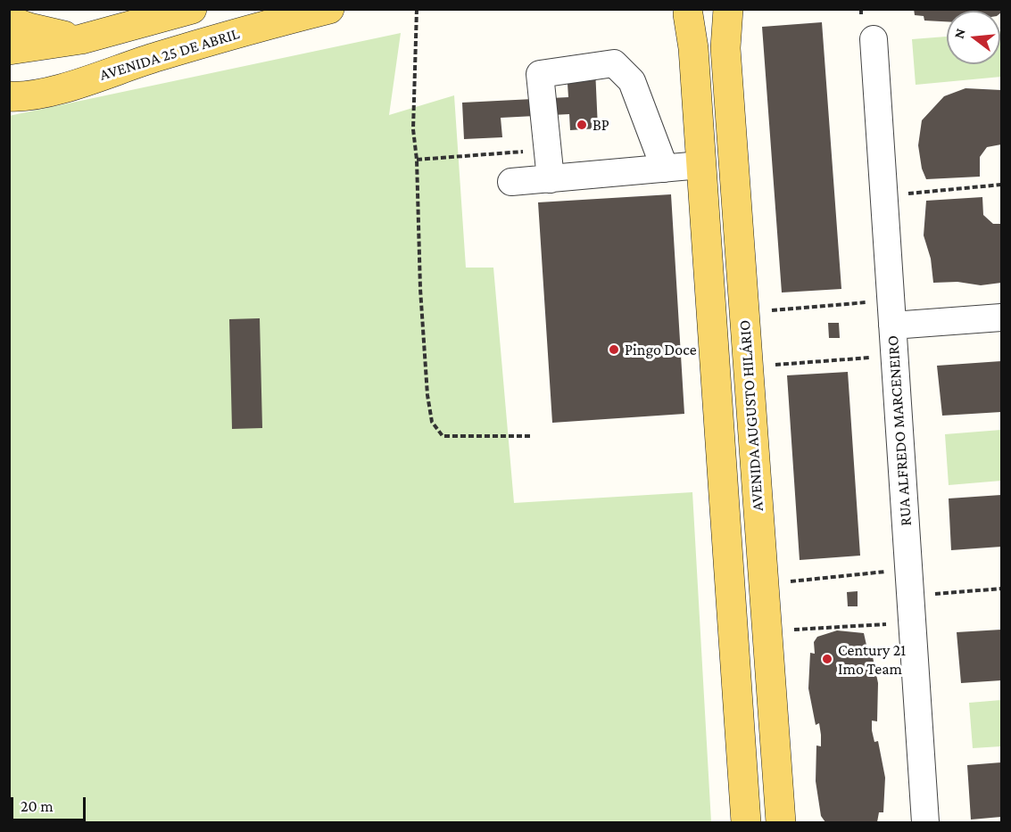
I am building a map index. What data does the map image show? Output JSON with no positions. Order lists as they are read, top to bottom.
{
  "streets": {
    "main road": ["AVENIDA 25 DE ABRIL", "AVENIDA AUGUSTO HILÁRIO"],
    "street": ["RUA ALFREDO MARCENEIRO"]
  },
  "places": ["BP", "Pingo Doce", "Century 21 Imo Team"],
  "scale_bar": "20 m",
  "north": "left"
}
